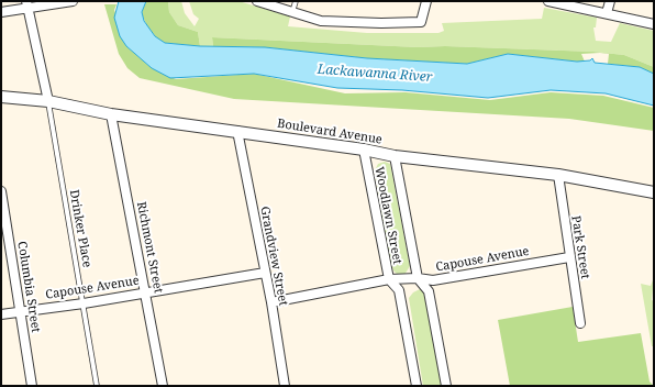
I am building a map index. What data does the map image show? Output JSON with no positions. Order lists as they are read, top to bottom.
{
  "streets": {
    "street": [
      "Boulevard Avenue",
      "Woodlawn Street",
      "Richmont Street",
      "Park Street",
      "Grandview Street",
      "Capouse Avenue",
      "Columbia Street"
    ],
    "lane": ["Drinker Place"]
  },
  "crossings": [
    ["Boulevard Avenue", "Woodlawn Street"],
    ["Boulevard Avenue", "Drinker Place"],
    ["Boulevard Avenue", "Richmont Street"],
    ["Boulevard Avenue", "Park Street"],
    ["Boulevard Avenue", "Grandview Street"],
    ["Woodlawn Street", "Capouse Avenue"],
    ["Drinker Place", "Capouse Avenue"],
    ["Richmont Street", "Capouse Avenue"],
    ["Park Street", "Capouse Avenue"],
    ["Grandview Street", "Capouse Avenue"],
    ["Capouse Avenue", "Columbia Street"]
  ],
  "water": ["Lackawanna River"]
}
